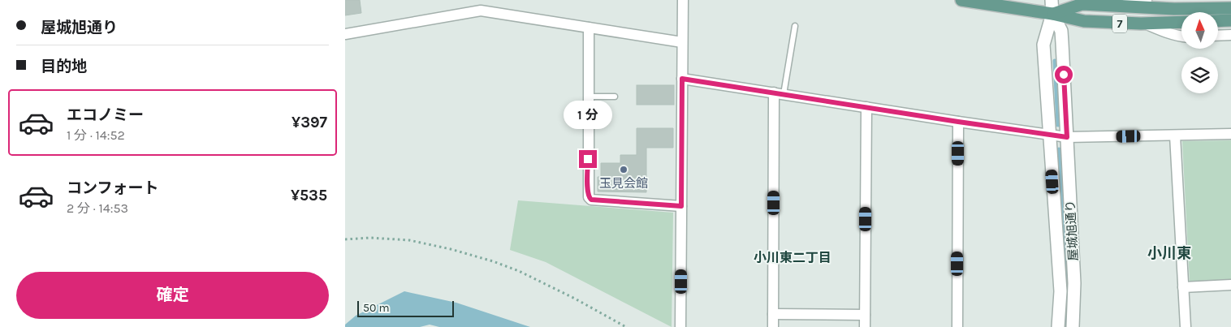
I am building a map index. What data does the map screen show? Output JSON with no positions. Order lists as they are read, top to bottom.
{
  "streets": {
    "main road": ["7"],
    "street": ["屋城旭通り"]
  },
  "crossings": [
    ["7", "屋城旭通り"]
  ],
  "districts": ["小川東", "小川東二丁目"],
  "places": ["玉見会館"],
  "scale_bar": "50 m",
  "north": "top",
  "page": {
    "banner": ["屋城旭通り", "目的地"],
    "list": [
      {
        "name": "エコノミー",
        "note": "1 分 · 14:52",
        "value": "¥397"
      },
      {
        "name": "コンフォート",
        "note": "2 分 · 14:53",
        "value": "¥535"
      }
    ],
    "bubble": "1 分",
    "buttons": "確定",
    "scale": "50 m"
  }
}
